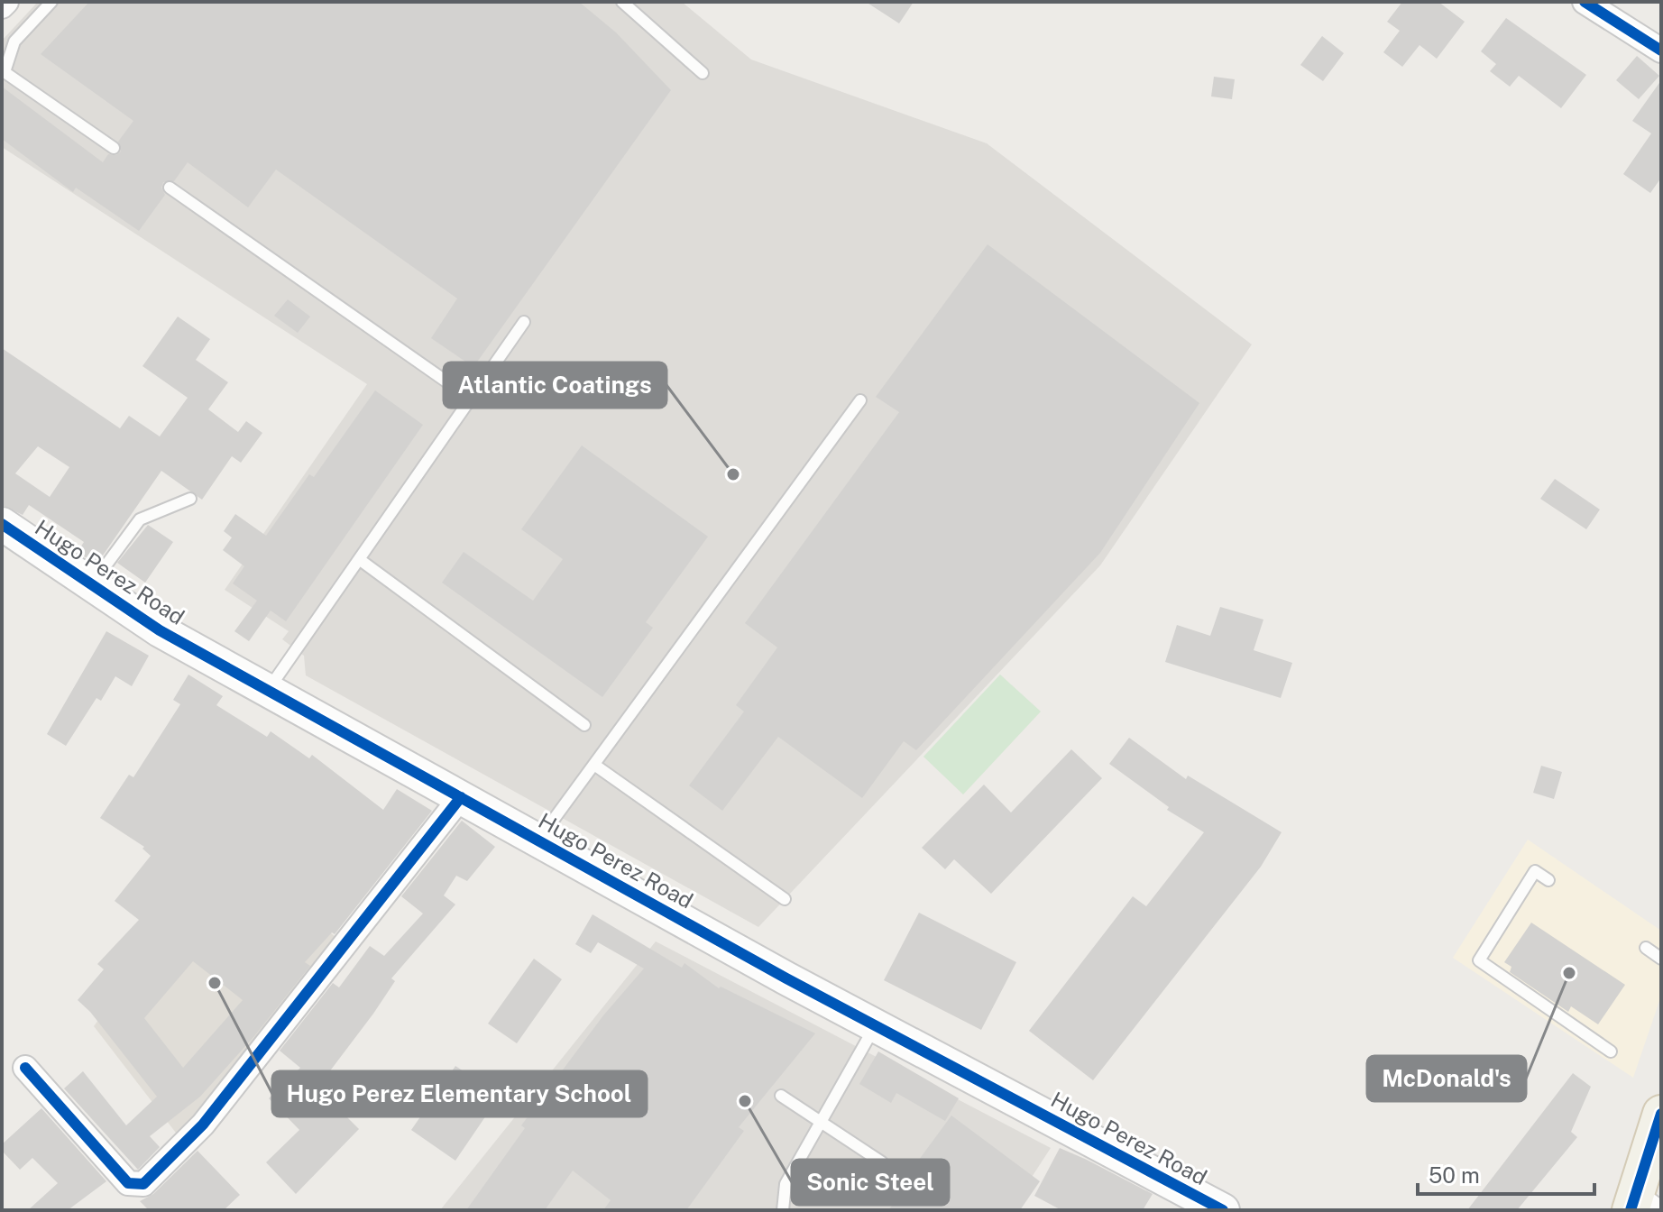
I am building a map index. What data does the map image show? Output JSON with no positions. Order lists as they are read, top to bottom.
{
  "streets": {
    "street": ["Hugo Perez Road"]
  },
  "places": [
    "Atlantic Coatings",
    "McDonald's",
    "Hugo Perez Elementary School",
    "Sonic Steel"
  ],
  "scale_bar": "50 m"
}
